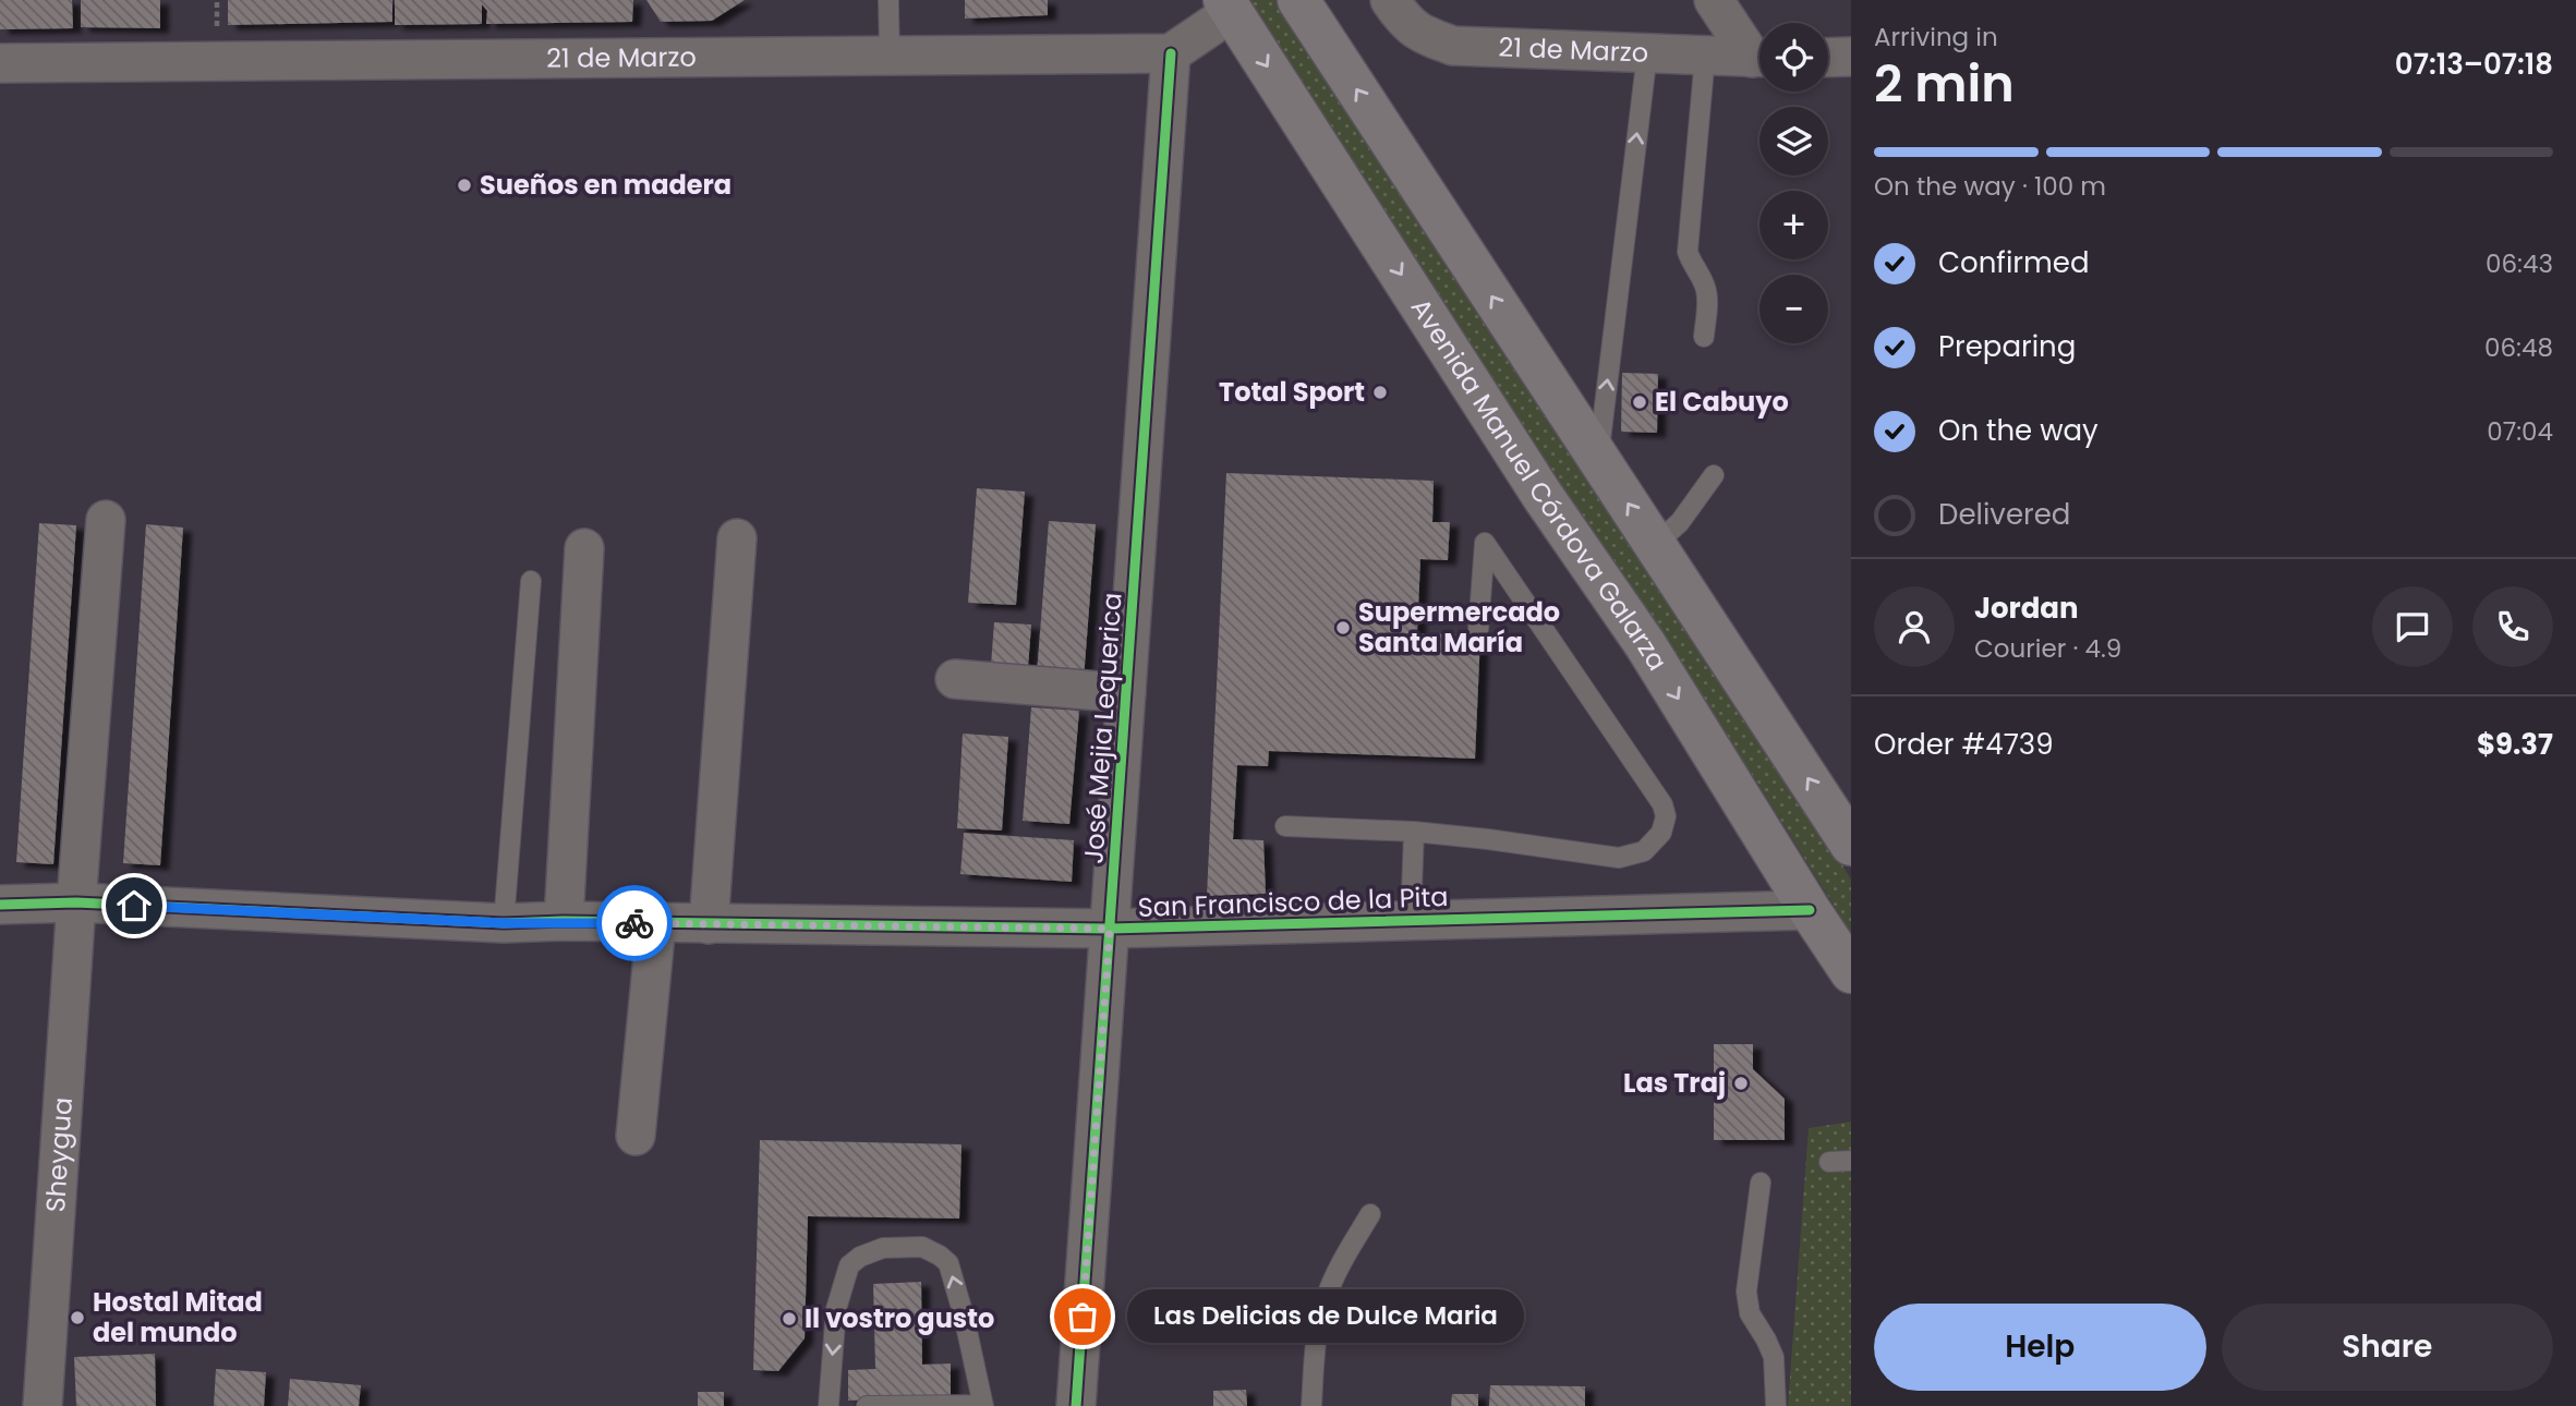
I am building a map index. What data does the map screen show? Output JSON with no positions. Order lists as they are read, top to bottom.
{
  "streets": {
    "main road": ["Avenida Manuel Córdova Galarza"],
    "street": [
      "21 de Marzo",
      "José Mejia Lequerica",
      "San Francisco de la Pita",
      "Sheygua"
    ]
  },
  "crossings": [
    ["21 de Marzo", "José Mejia Lequerica"],
    ["Avenida Manuel Córdova Galarza", "San Francisco de la Pita"],
    ["José Mejia Lequerica", "San Francisco de la Pita"],
    ["San Francisco de la Pita", "Sheygua"]
  ],
  "places": [
    "Sueños en madera",
    "Total Sport",
    "El Cabuyo",
    "Supermercado Santa María",
    "Las Traj",
    "Las Delicias de Dulce Maria",
    "Hostal Mitad del mundo",
    "Il vostro gusto"
  ],
  "page": {
    "heading": ["2 min", "Arriving in", "07:13–07:18"],
    "panel": [
      "Jordan",
      "Courier · 4.9",
      "Order #4739",
      "$9.37"
    ],
    "map_buttons": ["+", "−"],
    "bar": "On the way · 100 m",
    "list": [
      ["Confirmed", "06:43"],
      ["Preparing", "06:48"],
      ["On the way", "07:04"],
      "Delivered"
    ],
    "buttons": ["Help", "Share"],
    "bubble": "Las Delicias de Dulce Maria"
  }
}
